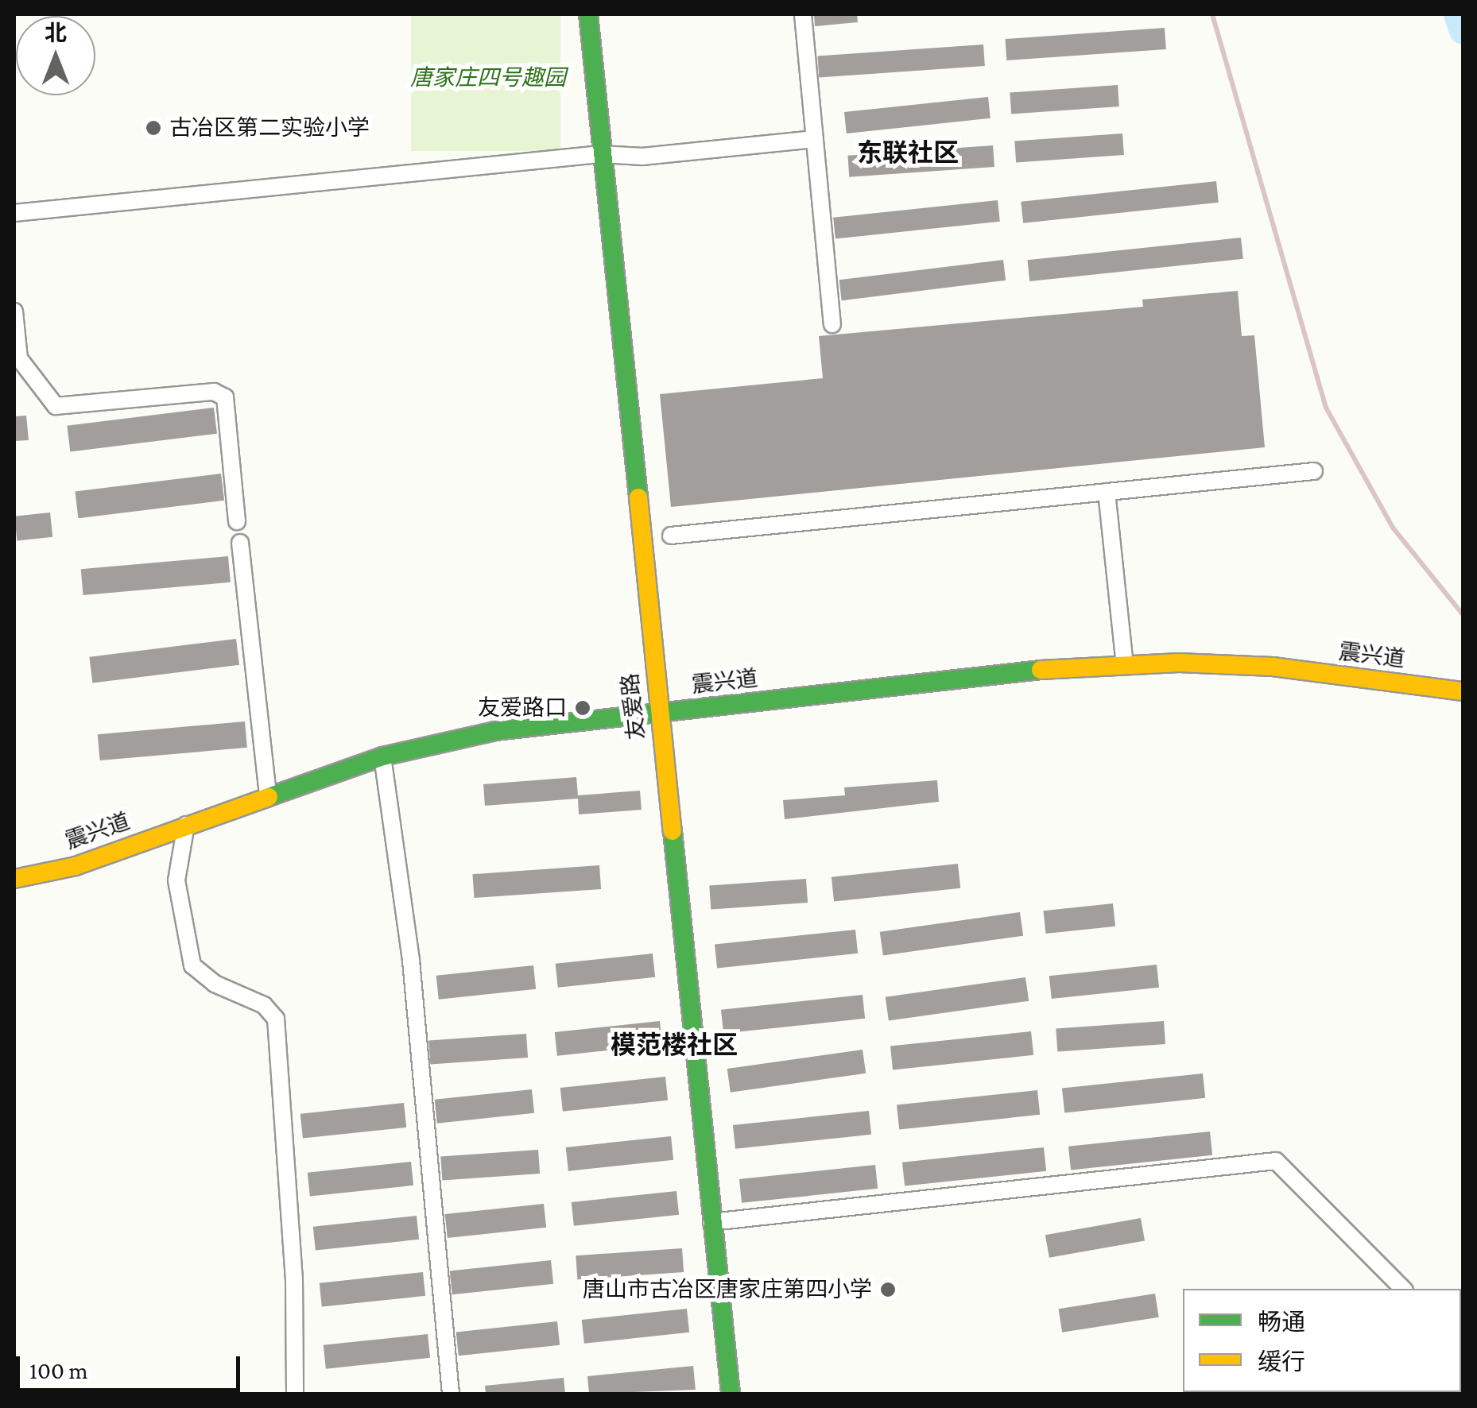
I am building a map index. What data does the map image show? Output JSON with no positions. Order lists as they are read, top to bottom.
{
  "streets": {
    "street": ["震兴道", "友爱路"]
  },
  "crossings": [
    ["震兴道", "友爱路"]
  ],
  "districts": ["东联社区", "模范楼社区"],
  "parks": ["唐家庄四号趣园"],
  "places": ["古冶区第二实验小学", "友爱路口", "唐山市古冶区唐家庄第四小学"],
  "legend": ["畅通", "缓行"],
  "scale_bar": "100 m",
  "north": "top"
}
